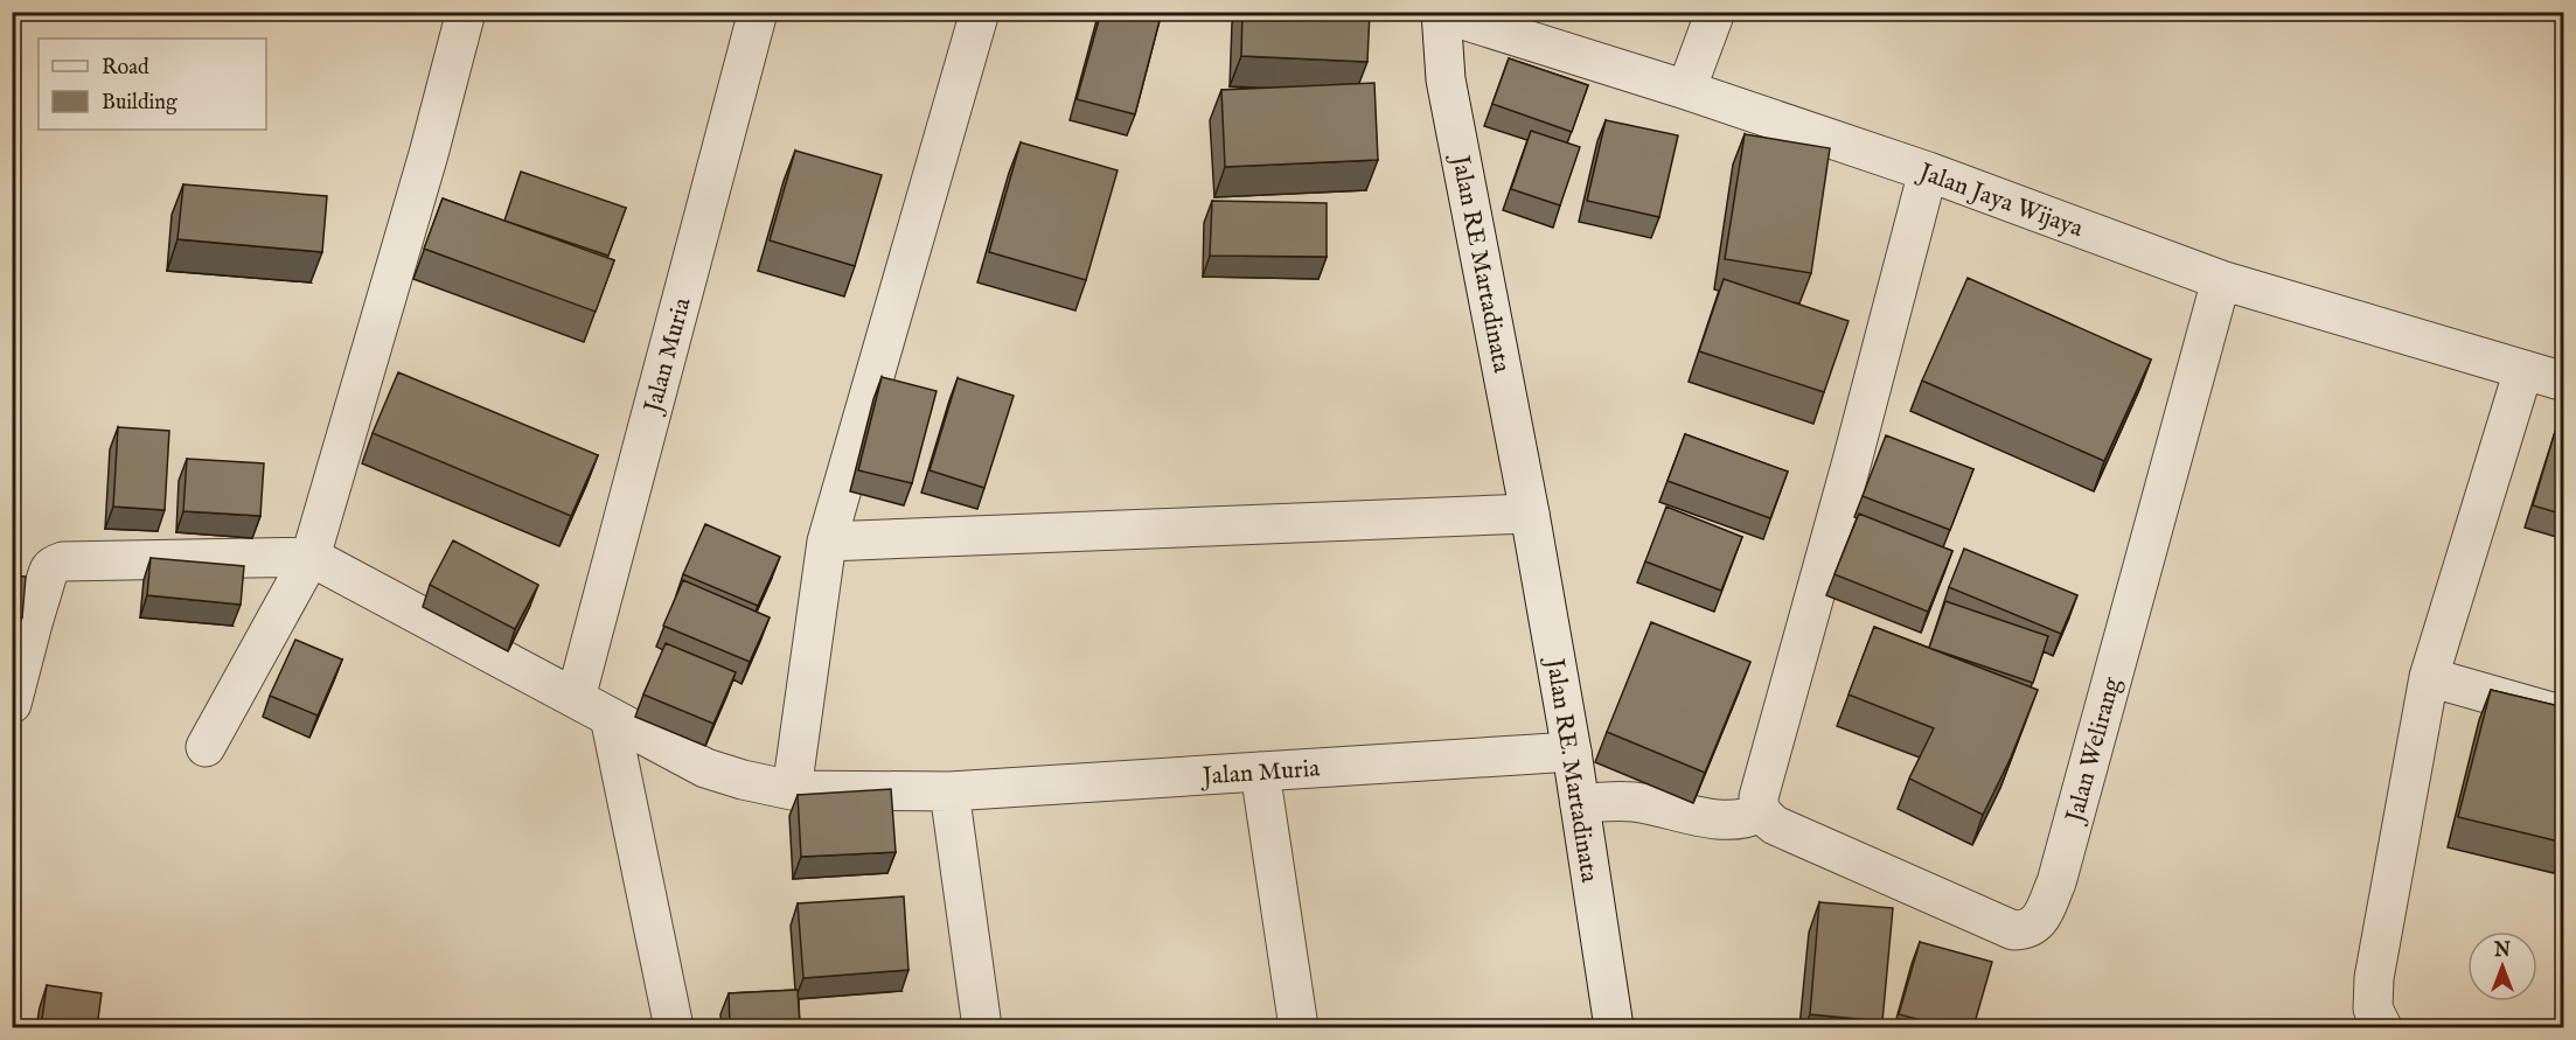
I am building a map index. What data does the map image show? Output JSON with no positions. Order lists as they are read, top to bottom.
{
  "streets": {
    "street": [
      "Jalan Jaya Wijaya",
      "Jalan RE Martadinata",
      "Jalan Muria",
      "Jalan Welirang",
      "Jalan RE. Martadinata"
    ]
  },
  "crossings": [
    ["Jalan Jaya Wijaya", "Jalan RE Martadinata"],
    ["Jalan Jaya Wijaya", "Jalan Welirang"],
    ["Jalan RE Martadinata", "Jalan RE. Martadinata"],
    ["Jalan Muria", "Jalan RE. Martadinata"]
  ],
  "legend": ["Road", "Building"],
  "north": "top"
}
